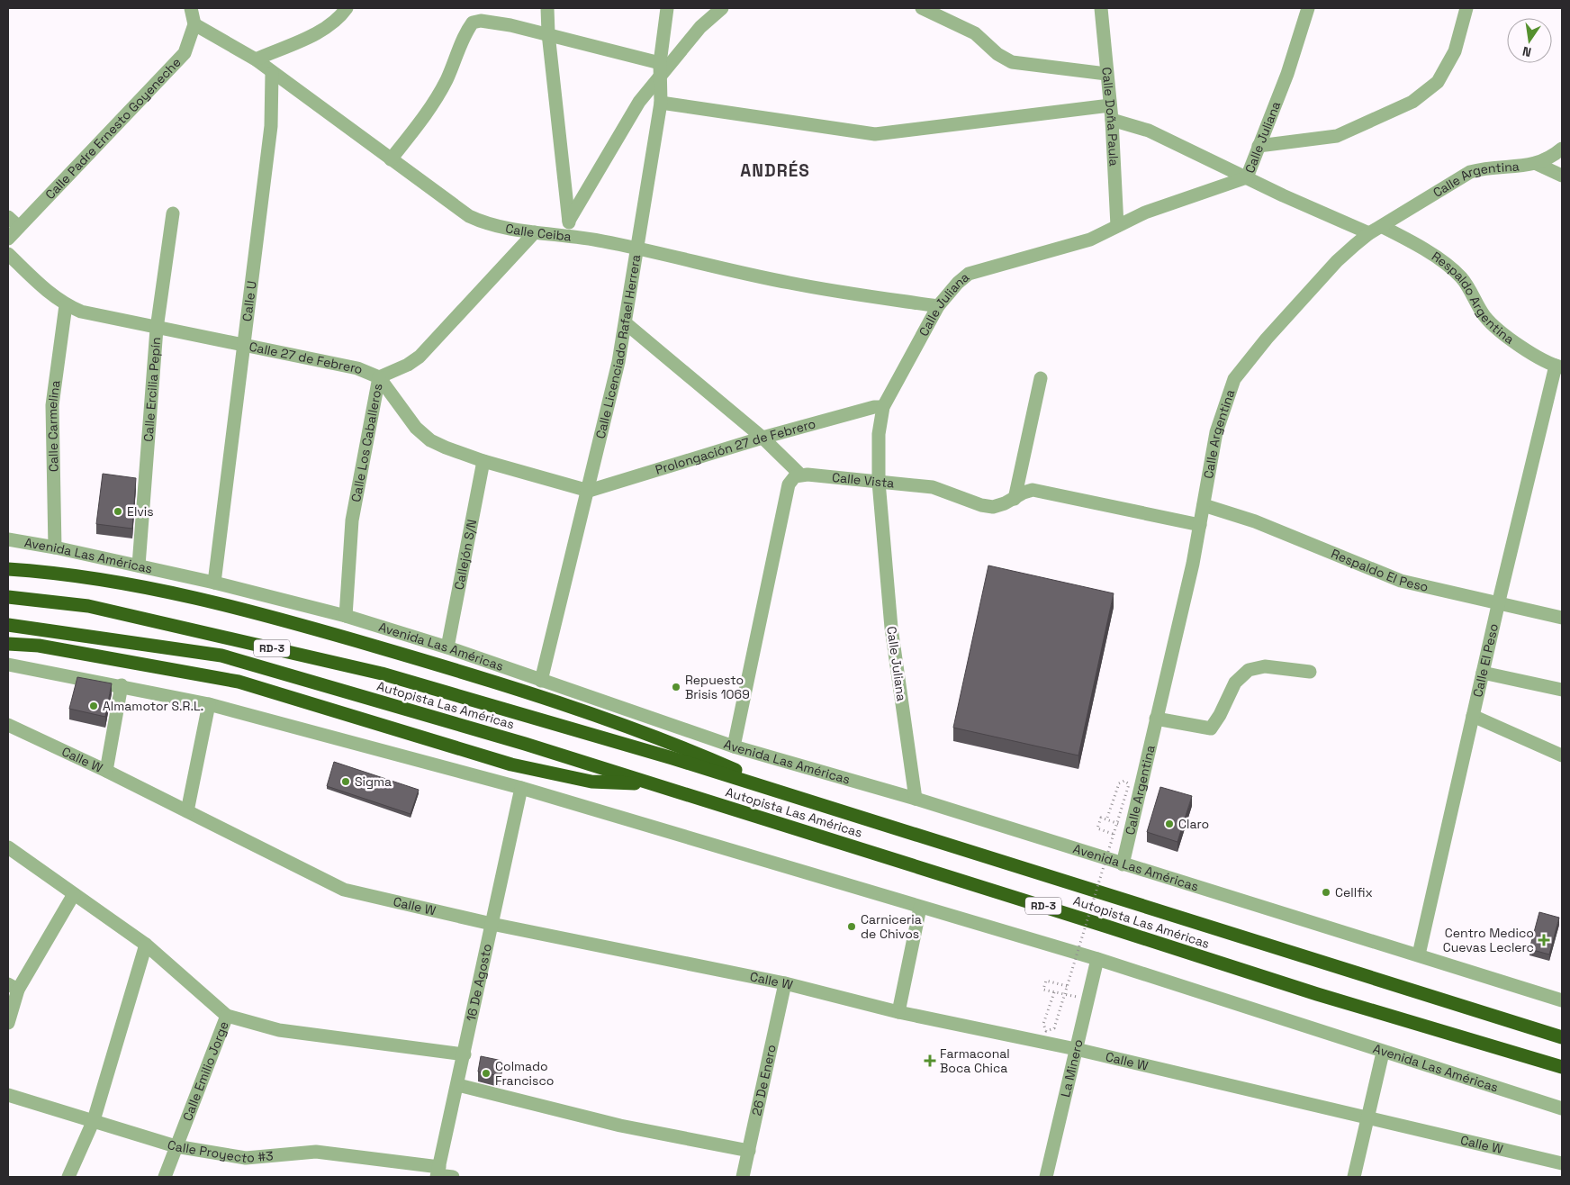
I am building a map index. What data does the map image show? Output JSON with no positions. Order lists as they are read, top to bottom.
{
  "streets": {
    "highway": ["RD-3", "Autopista Las Américas"],
    "street": [
      "Calle Doña Paula",
      "Calle Padre Ernesto Goyeneche",
      "Calle Juliana",
      "Calle Argentina",
      "Calle Ceiba",
      "Respaldo Argentina",
      "Calle U",
      "Calle Licenciado Rafael Herrera",
      "Calle 27 de Febrero",
      "Calle Ercilia Pepín",
      "Calle Carmelina",
      "Calle Los Caballeros",
      "Prolongación 27 de Febrero",
      "Calle Vista",
      "Callejón S/N",
      "Avenida Las Américas",
      "Respaldo El Peso",
      "Calle El Peso",
      "Calle W",
      "16 De Agosto",
      "La Minero",
      "Calle Emilio Jorge",
      "26 De Enero",
      "Calle Proyecto #3"
    ]
  },
  "crossings": [
    ["Calle Doña Paula", "Calle Juliana"],
    ["Calle Padre Ernesto Goyeneche", "Calle Ceiba"],
    ["Calle Juliana", "Calle Ceiba"],
    ["Calle Juliana", "Prolongación 27 de Febrero"],
    ["Calle Juliana", "Calle Vista"],
    ["Calle Juliana", "Avenida Las Américas"],
    ["Calle Argentina", "Respaldo Argentina"],
    ["Calle Argentina", "Calle Vista"],
    ["Calle Argentina", "Avenida Las Américas"],
    ["Calle Argentina", "Respaldo El Peso"],
    ["Calle Ceiba", "Calle U"],
    ["Calle Ceiba", "Calle Licenciado Rafael Herrera"],
    ["Calle Ceiba", "Calle Los Caballeros"],
    ["Respaldo Argentina", "Calle El Peso"],
    ["Calle U", "Calle 27 de Febrero"],
    ["Calle U", "Avenida Las Américas"],
    ["Calle Licenciado Rafael Herrera", "Calle 27 de Febrero"],
    ["Calle Licenciado Rafael Herrera", "Prolongación 27 de Febrero"],
    ["Calle Licenciado Rafael Herrera", "Avenida Las Américas"],
    ["Calle 27 de Febrero", "Calle Ercilia Pepín"],
    ["Calle 27 de Febrero", "Calle Carmelina"],
    ["Calle 27 de Febrero", "Calle Los Caballeros"],
    ["Calle 27 de Febrero", "Prolongación 27 de Febrero"],
    ["Calle 27 de Febrero", "Callejón S/N"],
    ["Calle Ercilia Pepín", "Avenida Las Américas"],
    ["Calle Carmelina", "Avenida Las Américas"],
    ["Calle Los Caballeros", "Avenida Las Américas"],
    ["Callejón S/N", "Avenida Las Américas"],
    ["Avenida Las Américas", "Calle El Peso"],
    ["Avenida Las Américas", "16 De Agosto"],
    ["Avenida Las Américas", "La Minero"],
    ["Respaldo El Peso", "Calle El Peso"],
    ["Calle W", "16 De Agosto"],
    ["Calle W", "La Minero"],
    ["Calle W", "26 De Enero"],
    ["16 De Agosto", "Calle Proyecto #3"],
    ["Calle Emilio Jorge", "Calle Proyecto #3"]
  ],
  "districts": ["ANDRÉS"],
  "places": {
    "other": [
      "Elvis",
      "Repuesto Brisis 1069",
      "Almamotor S.R.L.",
      "Sigma",
      "Claro",
      "Cellfix",
      "Carniceria de Chivos",
      "Colmado Francisco"
    ],
    "health": ["Centro Medico Cuevas Leclerc", "Farmaconal Boca Chica"]
  },
  "north": "bottom"
}
